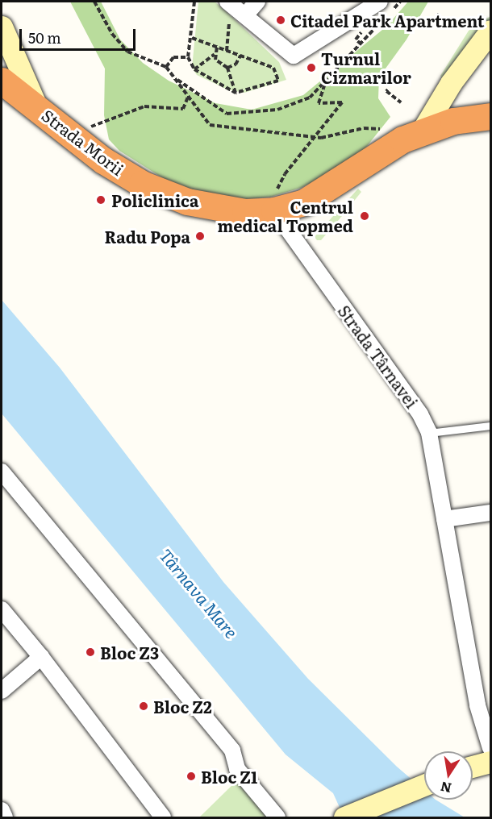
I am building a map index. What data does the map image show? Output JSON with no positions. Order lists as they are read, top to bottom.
{
  "streets": {
    "highway": ["Strada Morii"],
    "street": ["Strada Târnavei"]
  },
  "crossings": [
    ["Strada Morii", "Strada Târnavei"]
  ],
  "water": ["Târnava Mare"],
  "places": [
    "Citadel Park Apartment",
    "Turnul Cizmarilor",
    "Policlinica",
    "Centrul medical Topmed",
    "Radu Popa",
    "Bloc Z3",
    "Bloc Z2",
    "Bloc Z1"
  ],
  "scale_bar": "50 m",
  "north": "bottom"
}
